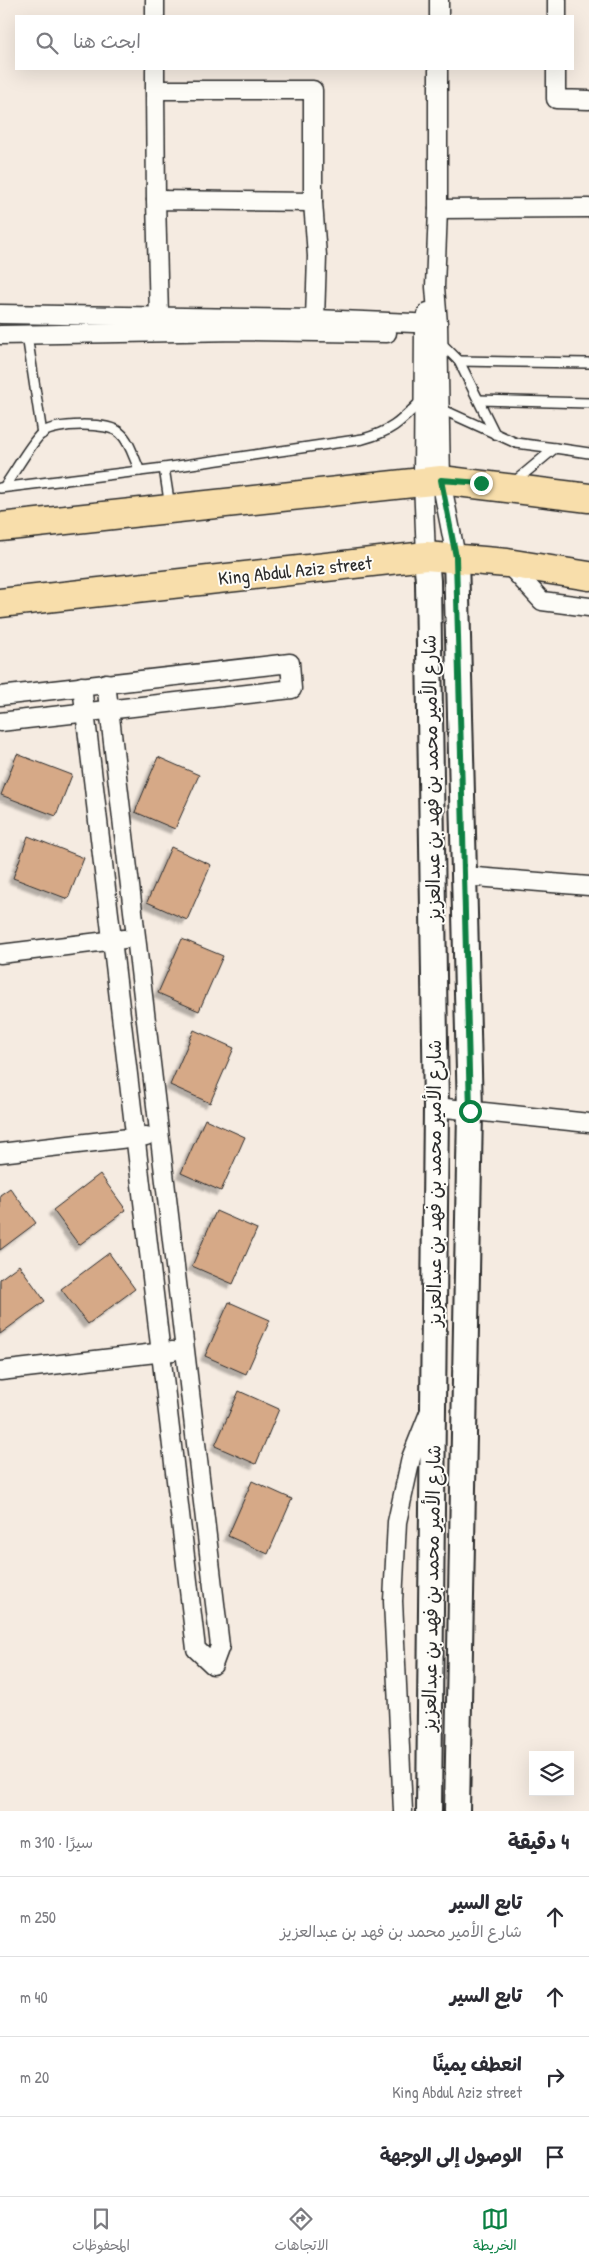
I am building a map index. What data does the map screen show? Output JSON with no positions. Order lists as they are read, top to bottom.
{
  "streets": {
    "main road": ["King Abdul Aziz street", "شارع الأمير محمد بن فهد بن عبدالعزيز"]
  },
  "crossings": [
    ["King Abdul Aziz street", "شارع الأمير محمد بن فهد بن عبدالعزيز"]
  ],
  "page": {
    "search": "ابحث هنا",
    "heading": ["4 دقيقة", "سيرًا · 310 m"],
    "list": [
      ["تابع السير", "شارع الأمير محمد بن فهد بن عبدالعزيز", "250 m"],
      ["تابع السير", "40 m"],
      ["انعطف يمينًا", "King Abdul Aziz street", "20 m"],
      "الوصول إلى الوجهة"
    ],
    "nav": ["الخريطة", "الاتجاهات", "المحفوظات"]
  }
}
